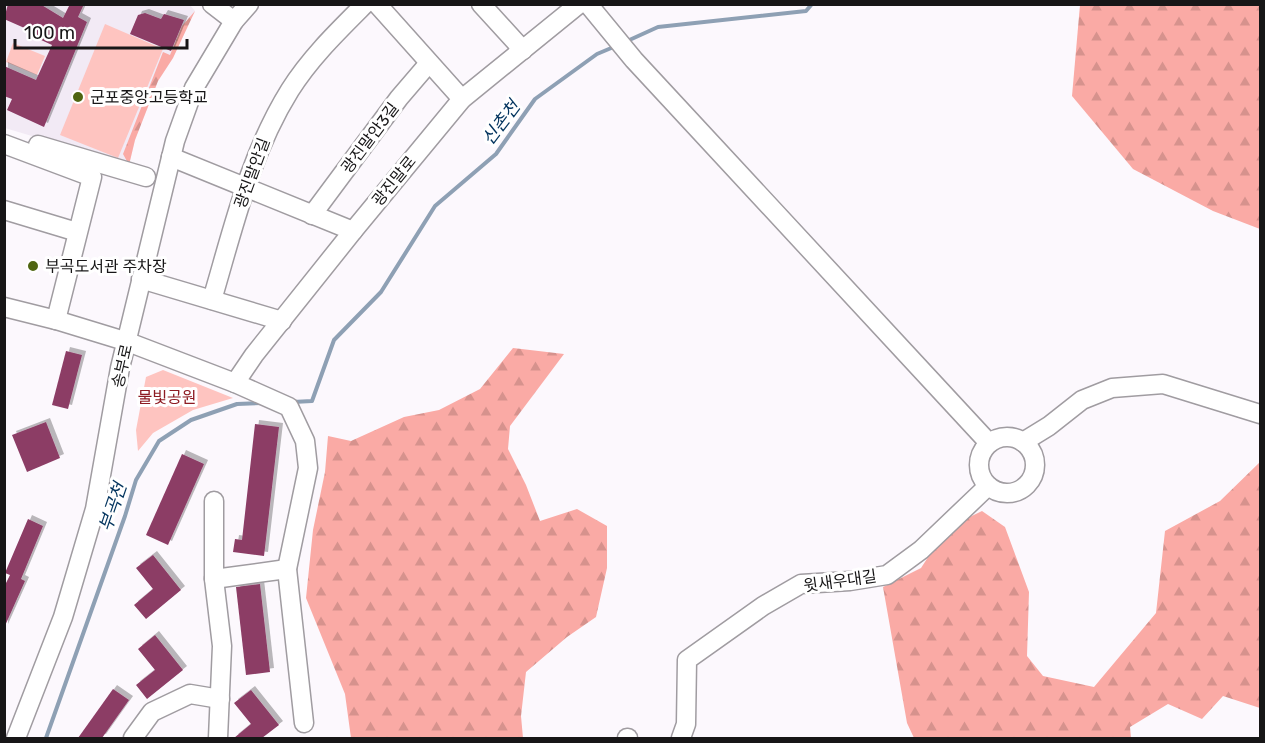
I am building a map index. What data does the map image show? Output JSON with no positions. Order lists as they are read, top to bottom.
{
  "streets": {
    "street": [
      "광진말안3길",
      "광진말안길",
      "광진말로",
      "송부로",
      "윗새우대길"
    ]
  },
  "water": ["신촌천", "부곡천"],
  "parks": ["물빛공원"],
  "places": ["군포중앙고등학교", "부곡도서관 주차장"],
  "scale_bar": "100 m"
}
